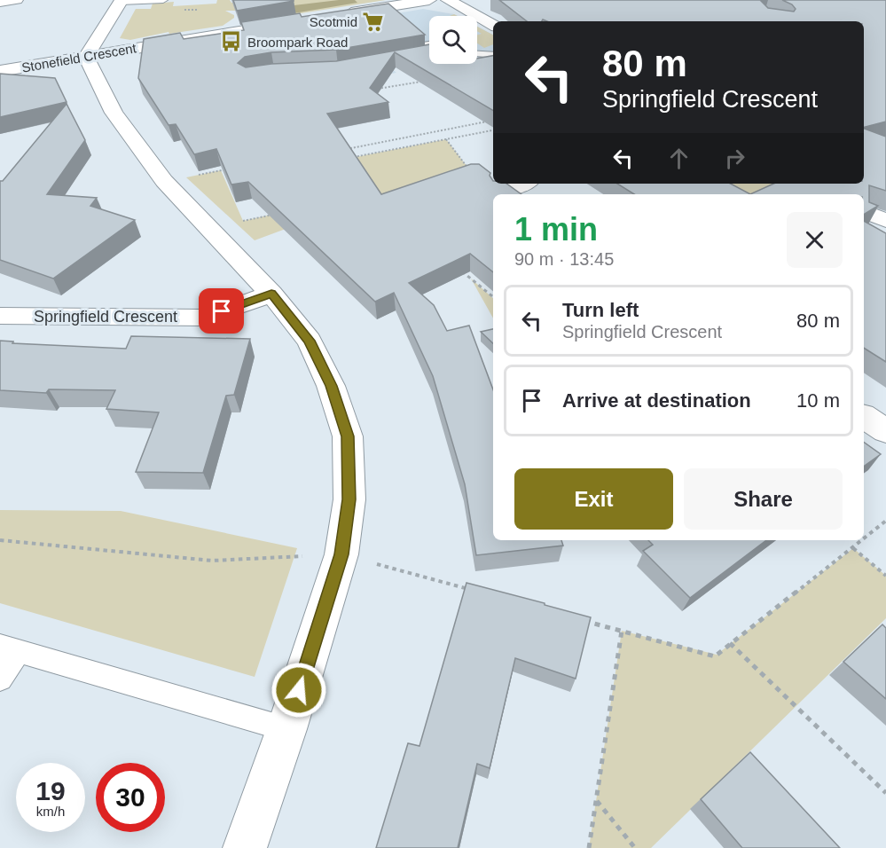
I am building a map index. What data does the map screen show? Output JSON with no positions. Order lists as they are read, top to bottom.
{
  "streets": {
    "street": ["Stonefield Crescent", "Springfield Crescent"]
  },
  "places": {
    "supermarket": ["Scotmid"],
    "bus stop": ["Broompark Road"]
  },
  "page": {
    "turn": ["80 m", "Springfield Crescent"],
    "heading": ["1 min", "90 m · 13:45"],
    "list": [
      {
        "name": "Turn left",
        "note": "Springfield Crescent",
        "value": "80 m"
      },
      {
        "name": "Arrive at destination",
        "value": "10 m"
      }
    ],
    "buttons": ["Exit", "Share"],
    "speed": "19 km/h",
    "limit": "30"
  }
}
